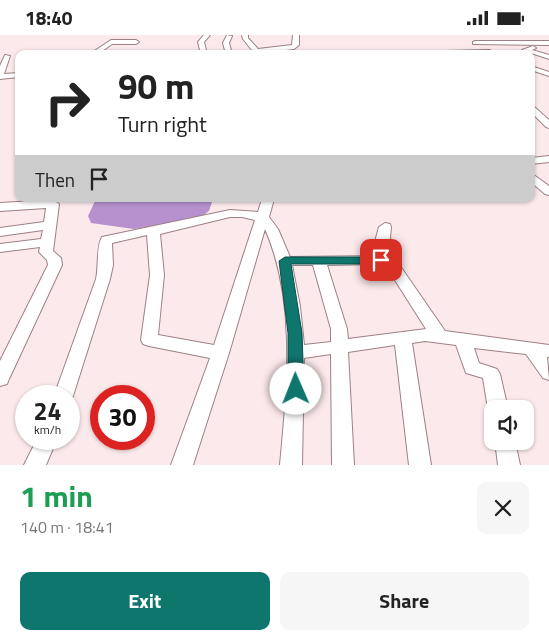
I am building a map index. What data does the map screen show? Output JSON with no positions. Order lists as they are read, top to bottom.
{
  "page": {
    "status": "18:40",
    "turn": ["90 m", "Turn right"],
    "then": "Then",
    "speed": "24 km/h",
    "limit": "30",
    "heading": ["1 min", "140 m · 18:41"],
    "buttons": ["Exit", "Share"]
  }
}
